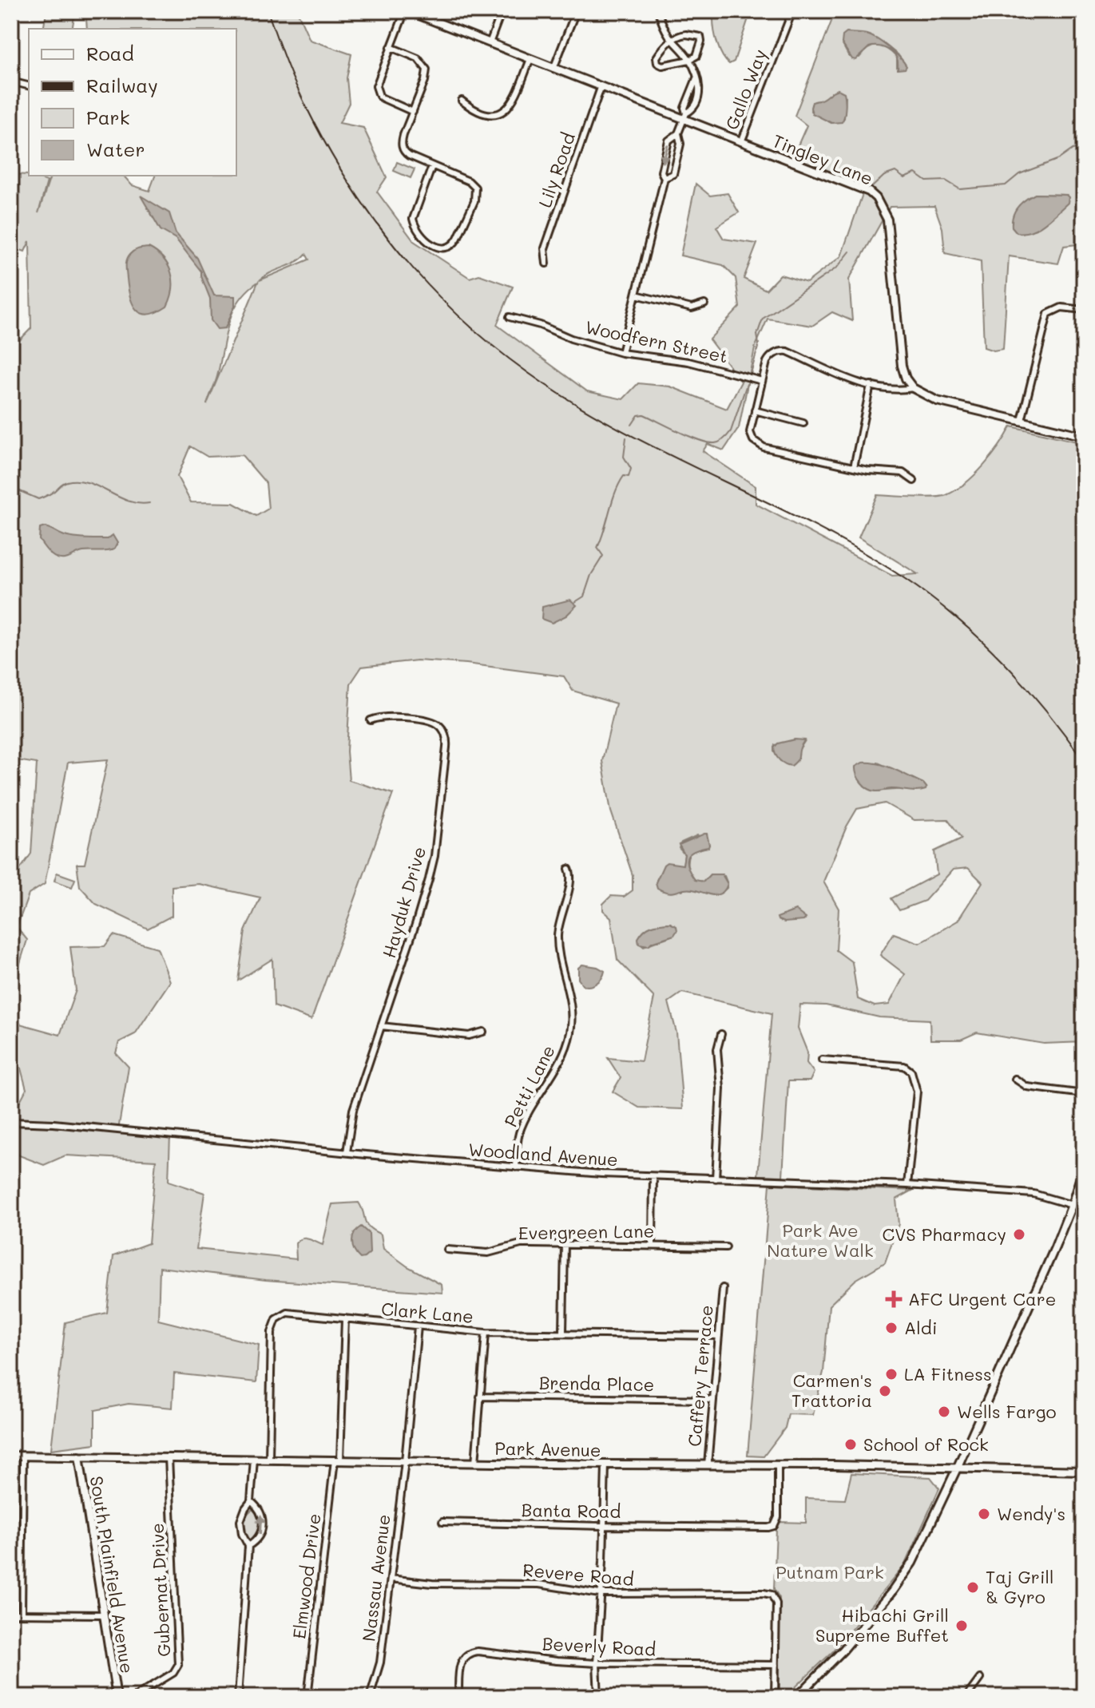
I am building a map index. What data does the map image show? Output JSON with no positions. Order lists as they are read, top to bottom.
{
  "streets": {
    "street": [
      "Gallo Way",
      "Tingley Lane",
      "Lily Road",
      "Woodfern Street",
      "Hayduk Drive",
      "Petti Lane",
      "Woodland Avenue",
      "Evergreen Lane",
      "Clark Lane",
      "Caffery Terrace",
      "Brenda Place",
      "Park Avenue",
      "Banta Road",
      "South Plainfield Avenue",
      "Revere Road",
      "Elmwood Drive",
      "Nassau Avenue",
      "Gubernat Drive",
      "Beverly Road"
    ]
  },
  "crossings": [
    ["Gallo Way", "Tingley Lane"],
    ["Tingley Lane", "Lily Road"],
    ["Hayduk Drive", "Woodland Avenue"],
    ["Petti Lane", "Woodland Avenue"],
    ["Clark Lane", "Caffery Terrace"],
    ["Clark Lane", "Park Avenue"],
    ["Clark Lane", "Elmwood Drive"],
    ["Clark Lane", "Nassau Avenue"],
    ["Caffery Terrace", "Brenda Place"],
    ["Caffery Terrace", "Park Avenue"],
    ["Park Avenue", "Banta Road"],
    ["Park Avenue", "South Plainfield Avenue"],
    ["Park Avenue", "Elmwood Drive"],
    ["Park Avenue", "Nassau Avenue"],
    ["Park Avenue", "Gubernat Drive"],
    ["Revere Road", "Nassau Avenue"],
    ["Revere Road", "Beverly Road"]
  ],
  "parks": ["Park Ave Nature Walk", "Putnam Park"],
  "places": {
    "other": [
      "CVS Pharmacy",
      "Aldi",
      "LA Fitness",
      "Carmen's Trattoria",
      "Wells Fargo",
      "School of Rock",
      "Wendy's",
      "Taj Grill & Gyro",
      "Hibachi Grill Supreme Buffet"
    ],
    "health": ["AFC Urgent Care"]
  },
  "legend": [
    "Road",
    "Railway",
    "Park",
    "Water"
  ]
}
